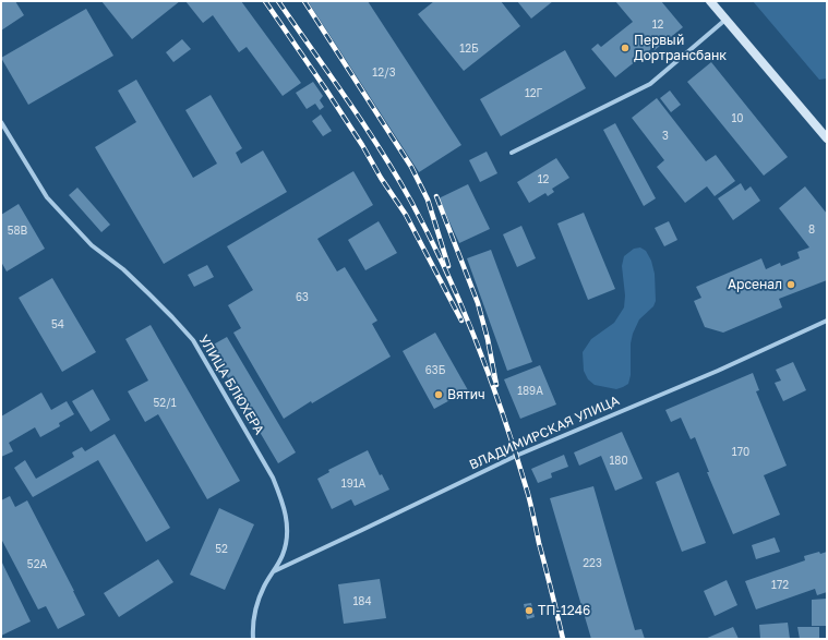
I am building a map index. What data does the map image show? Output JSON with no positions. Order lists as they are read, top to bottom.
{
  "streets": {
    "street": ["УЛИЦА БЛЮХЕРА", "ВЛАДИМИРСКАЯ УЛИЦА"]
  },
  "crossings": [
    ["УЛИЦА БЛЮХЕРА", "ВЛАДИМИРСКАЯ УЛИЦА"]
  ],
  "places": [
    "Первый Дортрансбанк",
    "Арсенал",
    "Вятич",
    "ТП-1246"
  ],
  "house_numbers": [
    "12",
    "12Б",
    "12/3",
    "12Г",
    "10",
    "3",
    "12",
    "8",
    "58В",
    "63",
    "54",
    "63Б",
    "189А",
    "52/1",
    "170",
    "180",
    "191А",
    "52",
    "223",
    "52А",
    "172",
    "184"
  ]
}
